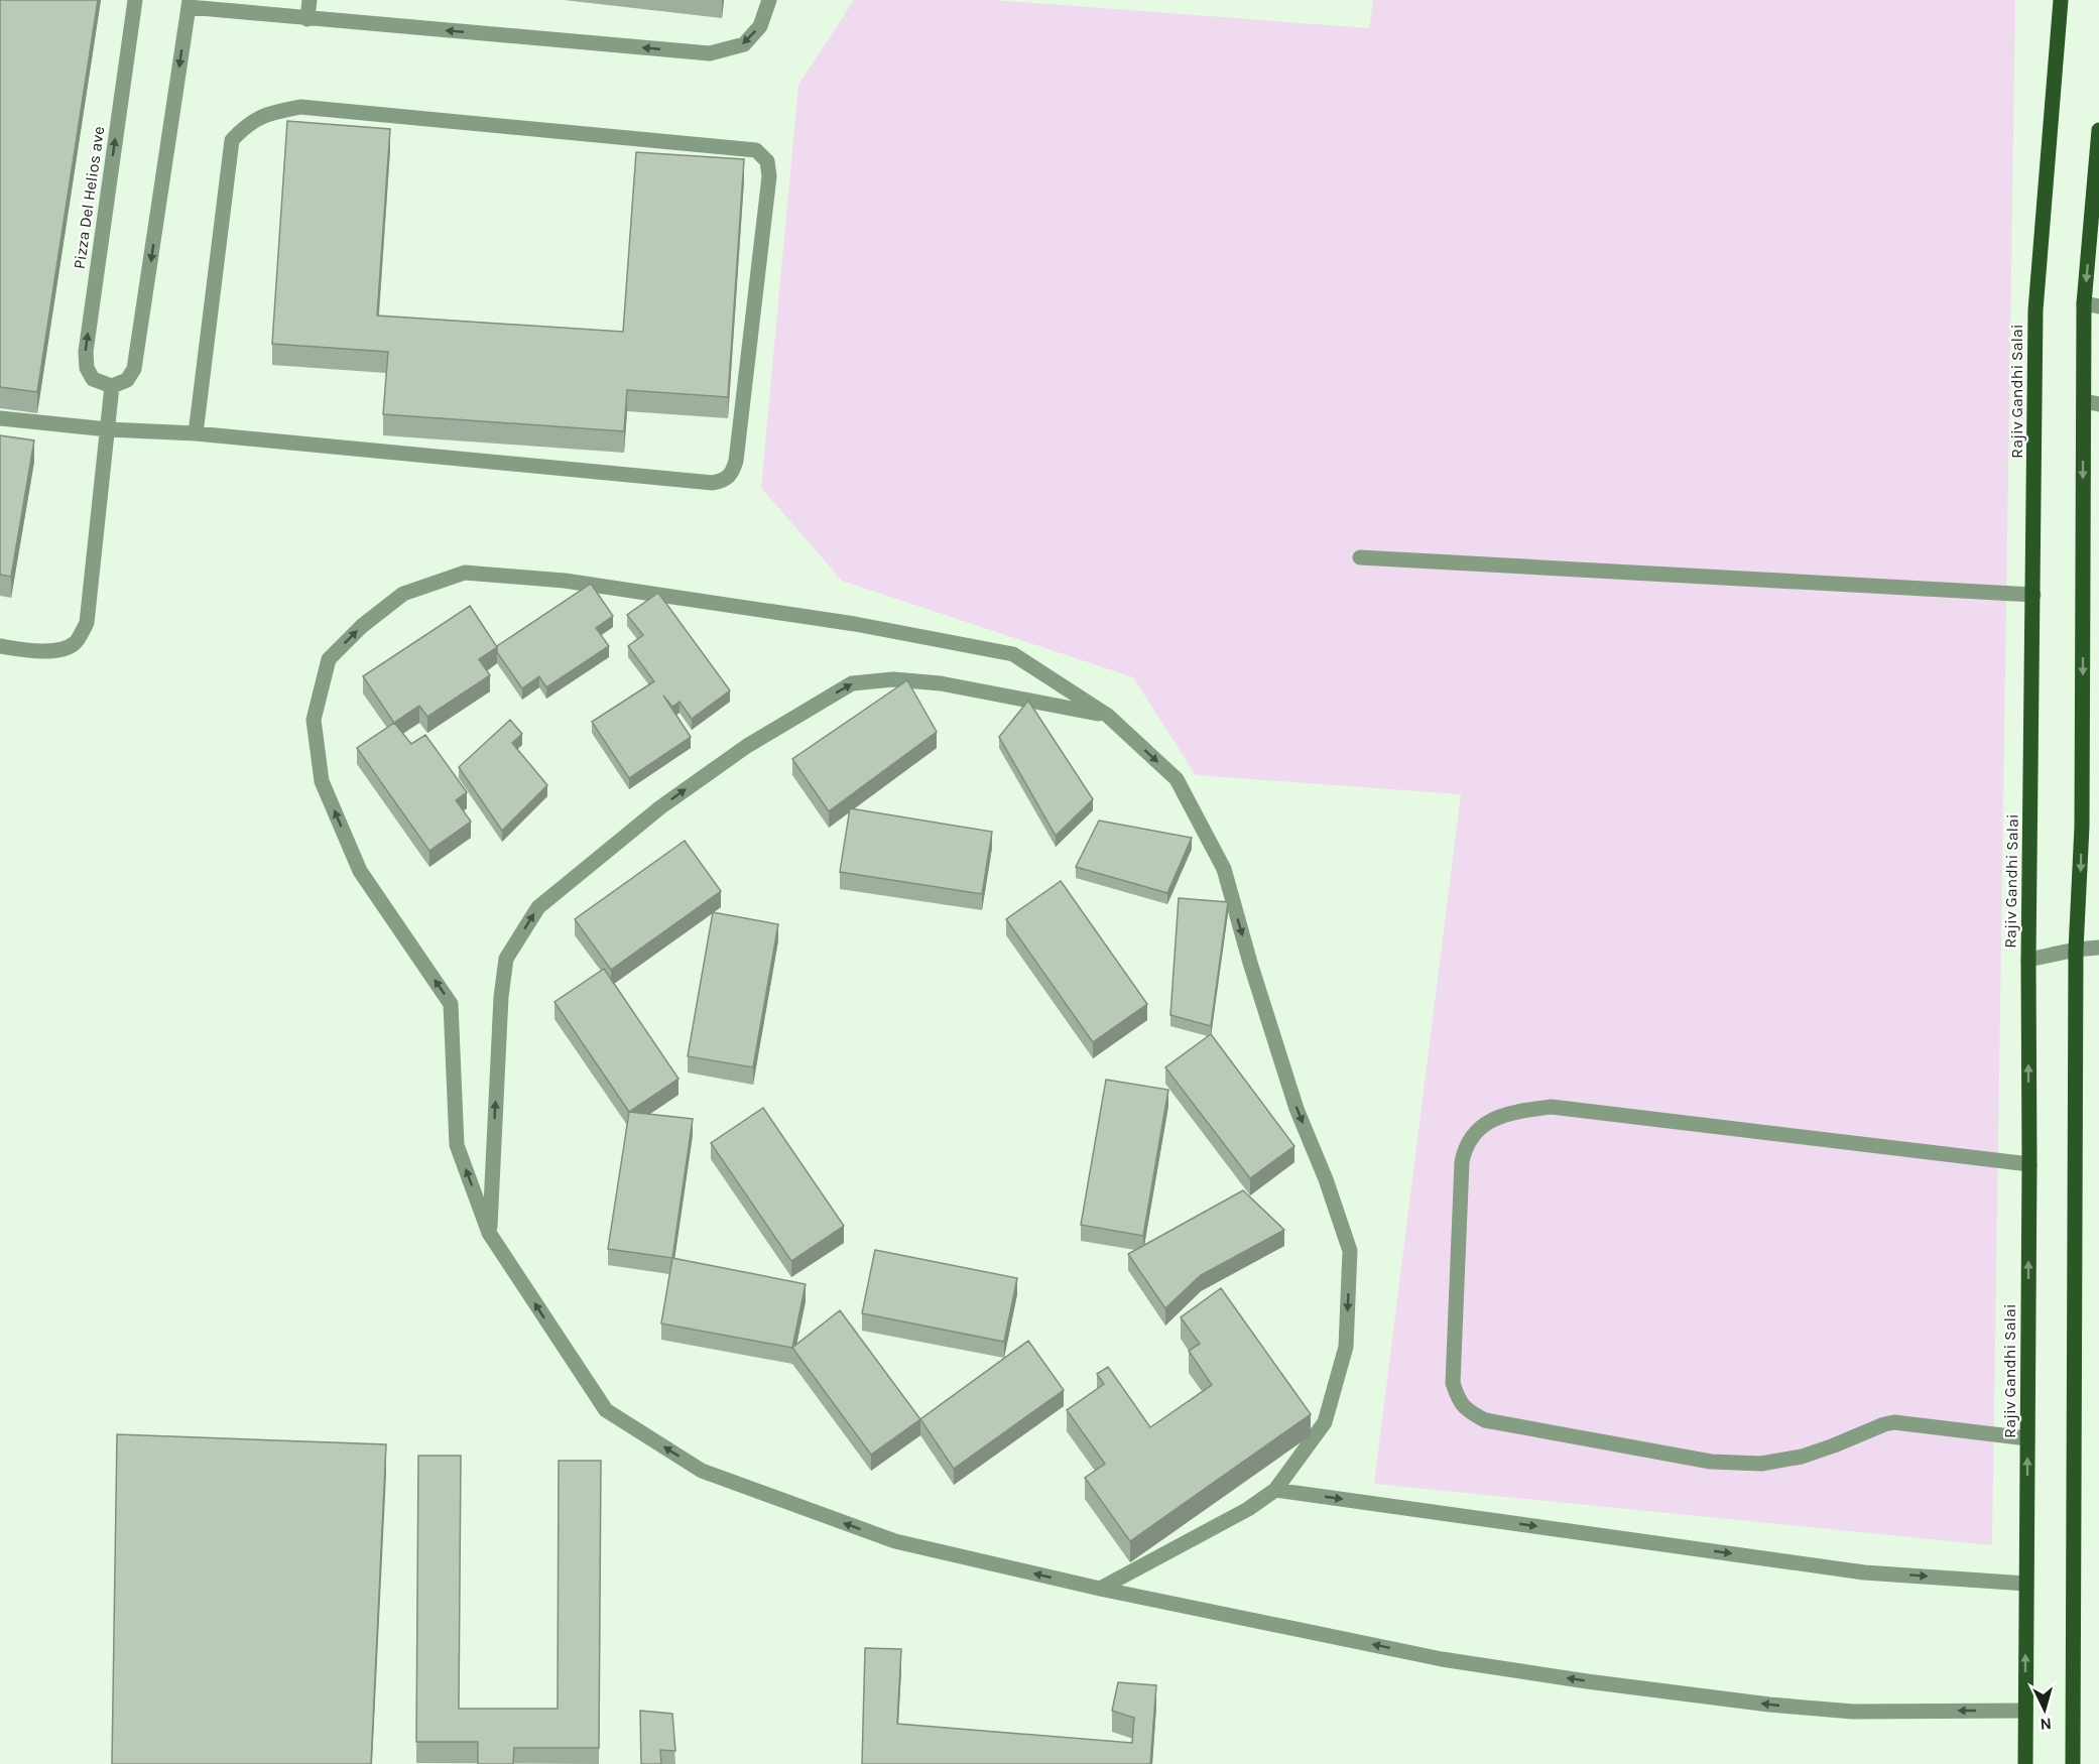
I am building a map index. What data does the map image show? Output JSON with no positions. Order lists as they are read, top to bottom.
{
  "streets": {
    "main road": ["Rajiv Gandhi Salai"],
    "street": ["Pizza Del Helios ave"]
  },
  "north": "bottom"
}
